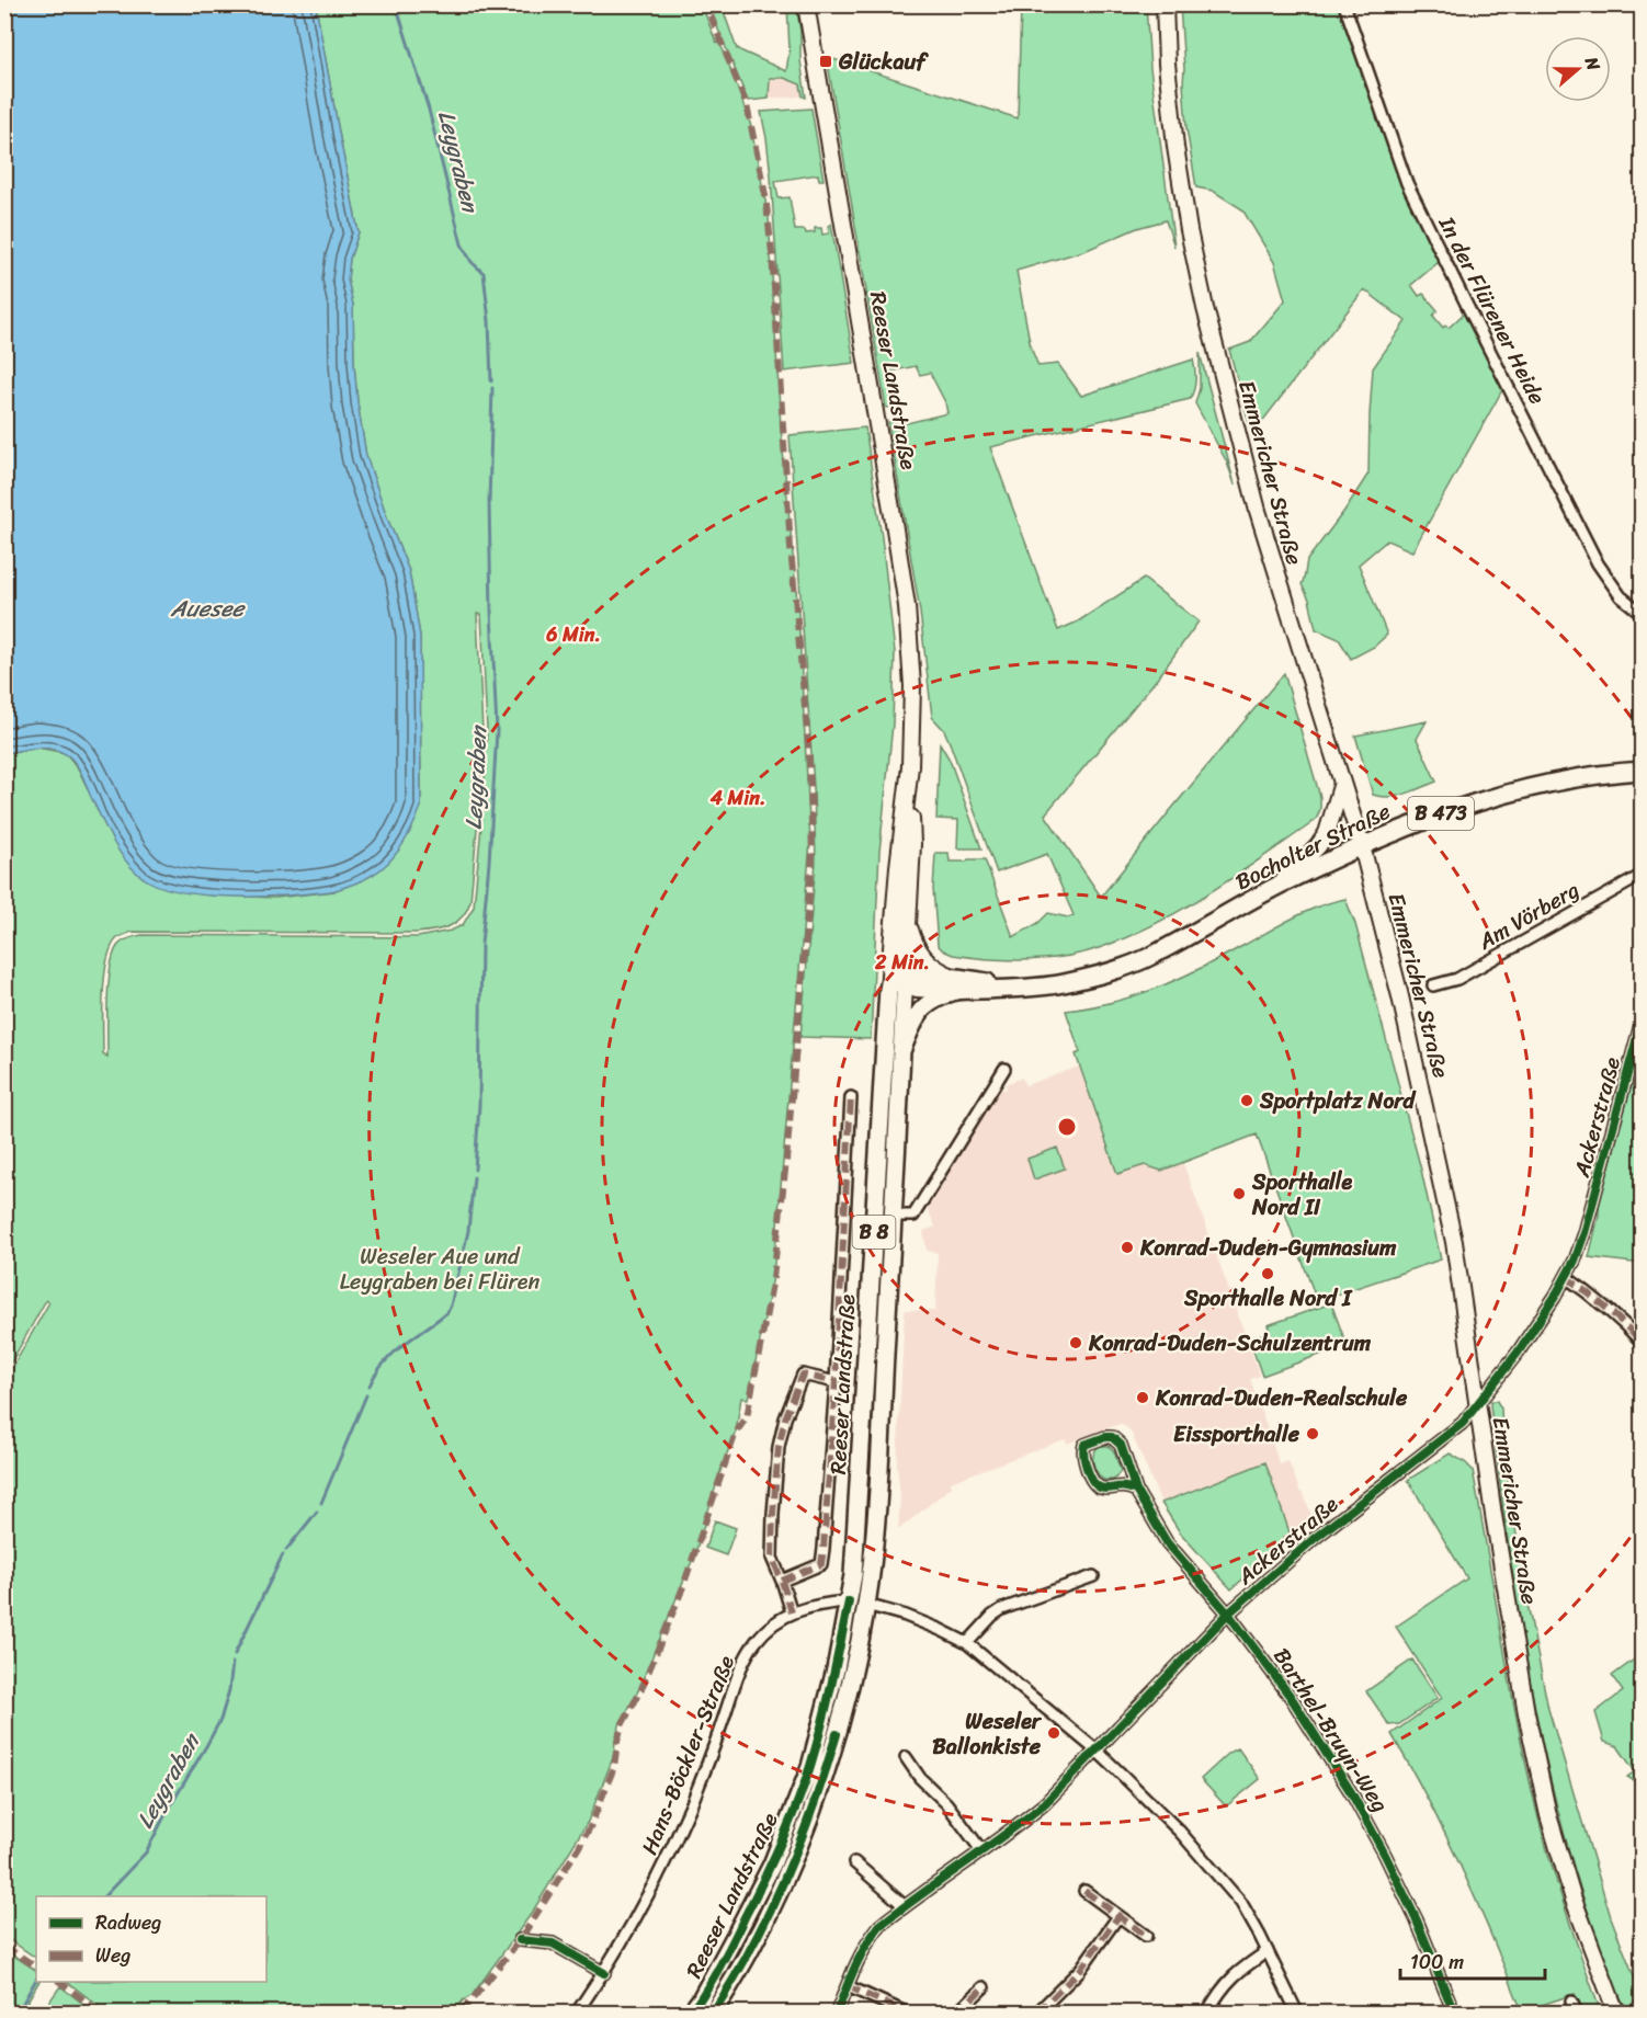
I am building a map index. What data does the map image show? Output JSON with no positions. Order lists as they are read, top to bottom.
{
  "streets": {
    "main road": [
      "Reeser Landstraße",
      "Emmericher Straße",
      "B 473",
      "Bocholter Straße",
      "B 8"
    ],
    "street": [
      "In der Flürener Heide",
      "Am Vörberg",
      "Ackerstraße",
      "Barthel-Bruyn-Weg",
      "Hans-Böckler-Straße"
    ]
  },
  "crossings": [
    ["Reeser Landstraße", "Bocholter Straße"],
    ["Reeser Landstraße", "B 8"],
    ["Reeser Landstraße", "Hans-Böckler-Straße"],
    ["Emmericher Straße", "Bocholter Straße"],
    ["Emmericher Straße", "Ackerstraße"],
    ["Bocholter Straße", "B 8"],
    ["Ackerstraße", "Barthel-Bruyn-Weg"]
  ],
  "water": ["Leygraben", "Auesee"],
  "parks": ["Weseler Aue und Leygraben bei Flüren"],
  "places": {
    "transit": ["Glückauf"],
    "other": [
      "Sportplatz Nord",
      "Sporthalle Nord II",
      "Konrad-Duden-Gymnasium",
      "Sporthalle Nord I",
      "Konrad-Duden-Schulzentrum",
      "Konrad-Duden-Realschule",
      "Eissporthalle",
      "Weseler Ballonkiste"
    ]
  },
  "legend": ["Radweg", "Weg"],
  "scale_bar": "100 m",
  "north": "right",
  "rings": ["6 Min.", "4 Min.", "2 Min."]
}
